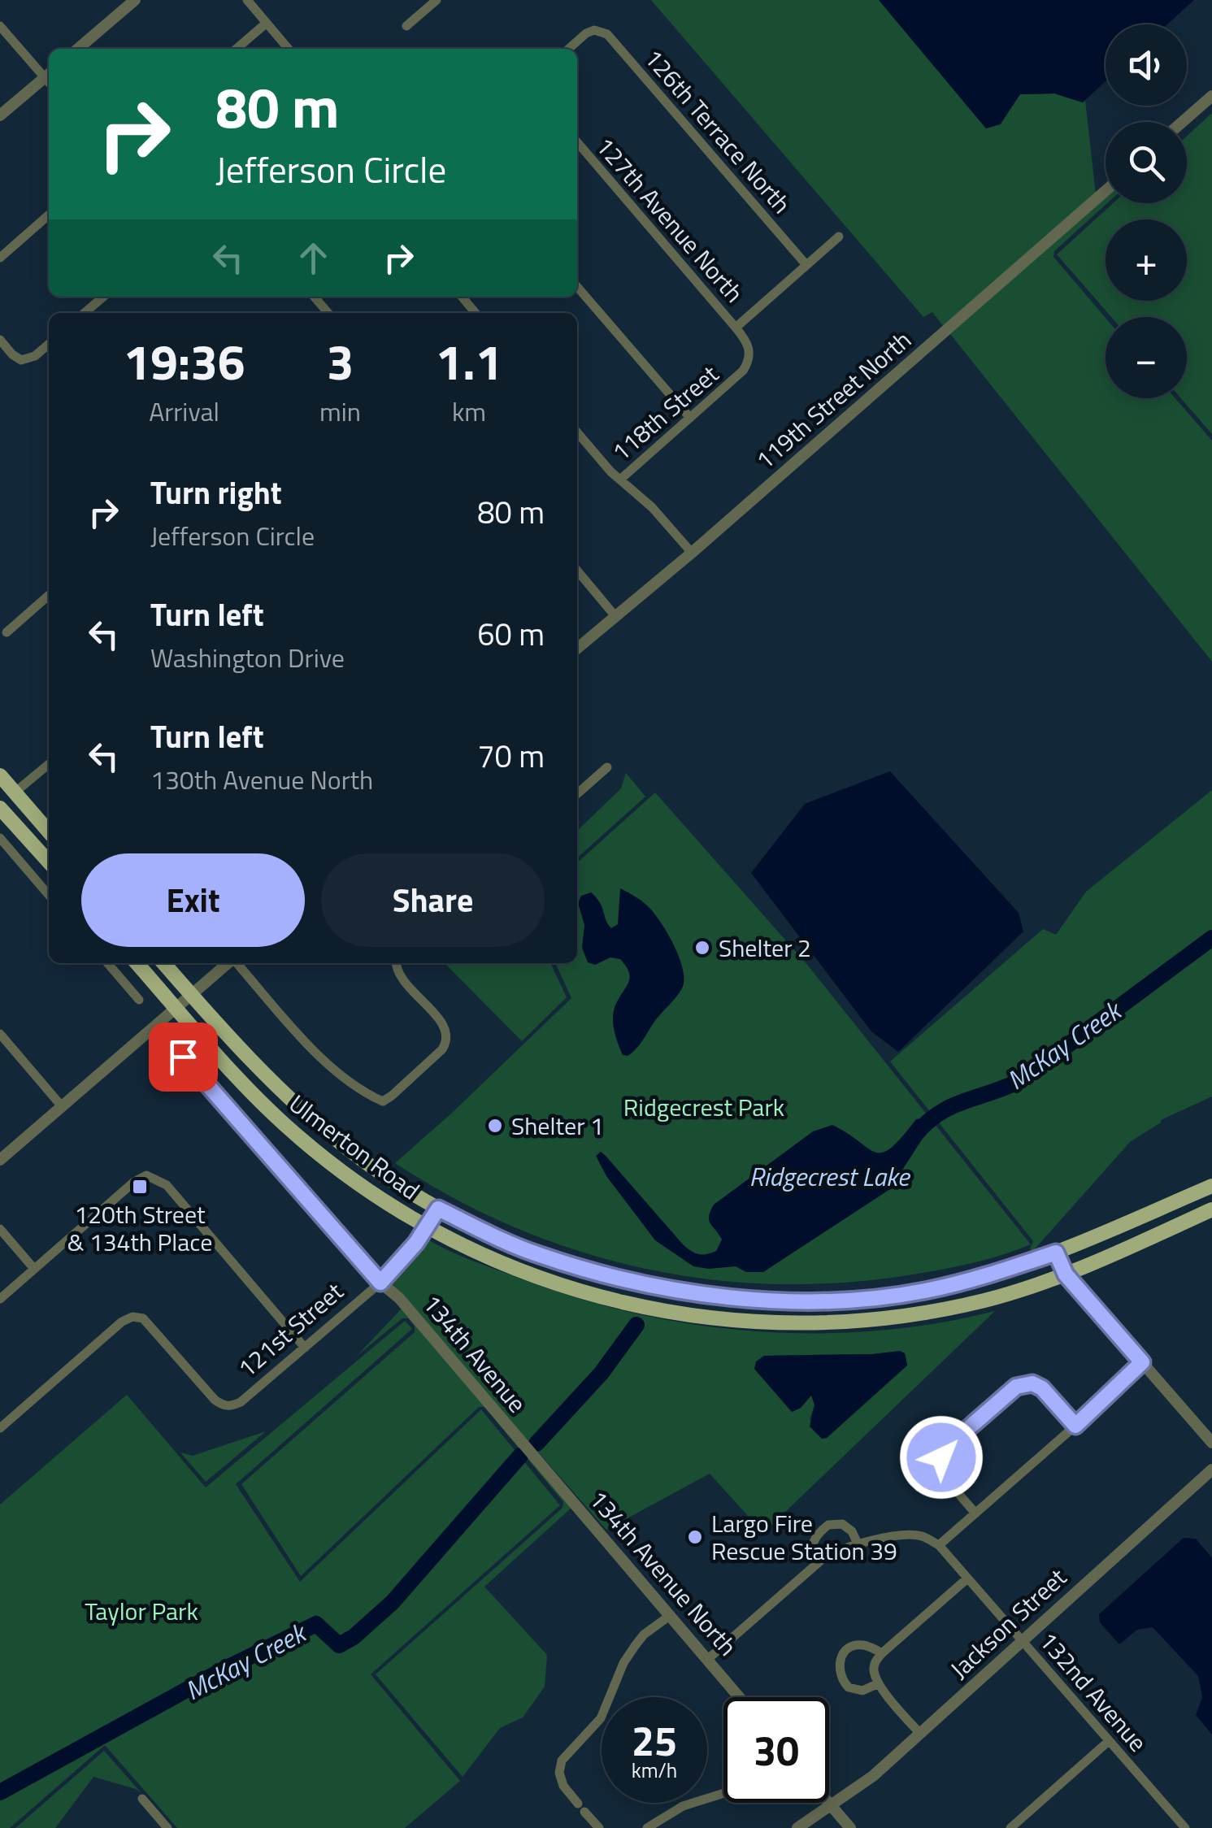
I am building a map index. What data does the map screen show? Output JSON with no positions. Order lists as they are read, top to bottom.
{
  "streets": {
    "main road": ["Ulmerton Road"],
    "street": [
      "126th Terrace North",
      "127th Avenue North",
      "119th Street North",
      "118th Street",
      "121st Street",
      "134th Avenue",
      "134th Avenue North",
      "Jackson Street",
      "132nd Avenue"
    ]
  },
  "crossings": [
    ["127th Avenue North", "118th Street"],
    ["Ulmerton Road", "121st Street"],
    ["121st Street", "134th Avenue"],
    ["134th Avenue", "134th Avenue North"],
    ["Jackson Street", "132nd Avenue"]
  ],
  "water": ["McKay Creek", "Ridgecrest Lake"],
  "parks": ["Ridgecrest Park", "Taylor Park"],
  "places": {
    "other": ["Shelter 2", "Shelter 1", "Largo Fire Rescue Station 39"],
    "transit": ["120th Street & 134th Place"]
  },
  "page": {
    "map_buttons": ["+", "−"],
    "turn": ["80 m", "Jefferson Circle"],
    "eta": [
      "19:36",
      "Arrival",
      "3",
      "min",
      "1.1",
      "km"
    ],
    "list": [
      {
        "name": "Turn right",
        "note": "Jefferson Circle",
        "value": "80 m"
      },
      {
        "name": "Turn left",
        "note": "Washington Drive",
        "value": "60 m"
      },
      {
        "name": "Turn left",
        "note": "130th Avenue North",
        "value": "70 m"
      }
    ],
    "buttons": ["Exit", "Share"],
    "speed": "25 km/h",
    "limit": "30"
  }
}
